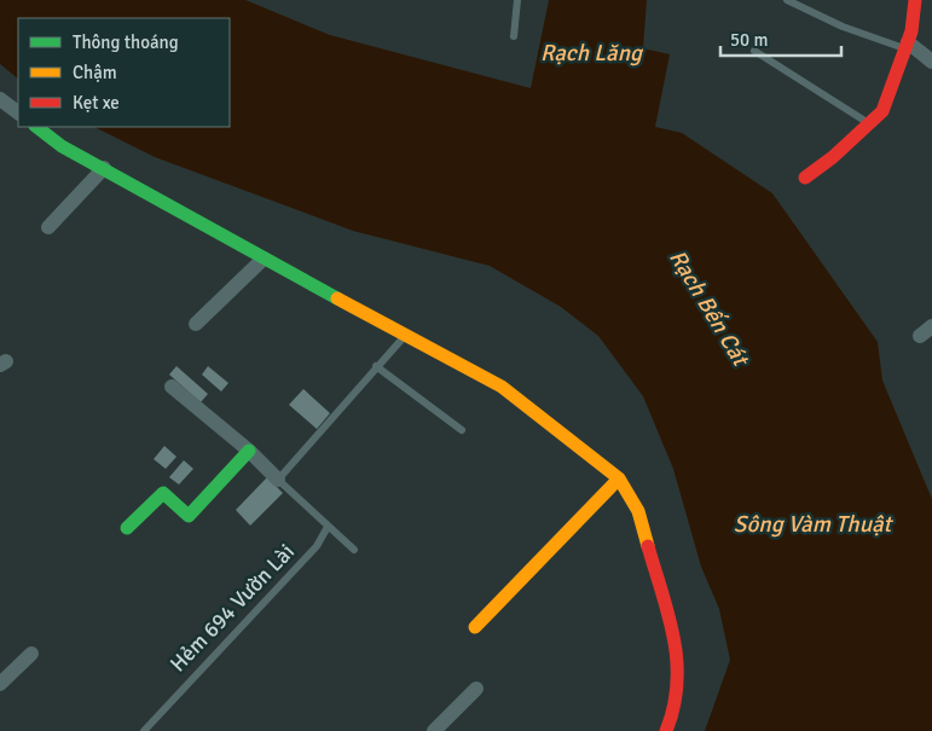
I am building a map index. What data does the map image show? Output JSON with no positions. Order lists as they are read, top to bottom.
{
  "streets": {
    "lane": ["Hẻm 694 Vườn Lài"]
  },
  "water": ["Rạch Lăng", "Rạch Bến Cát", "Sông Vàm Thuật"],
  "legend": ["Thông thoáng", "Chậm", "Kẹt xe"],
  "scale_bar": "50 m"
}
